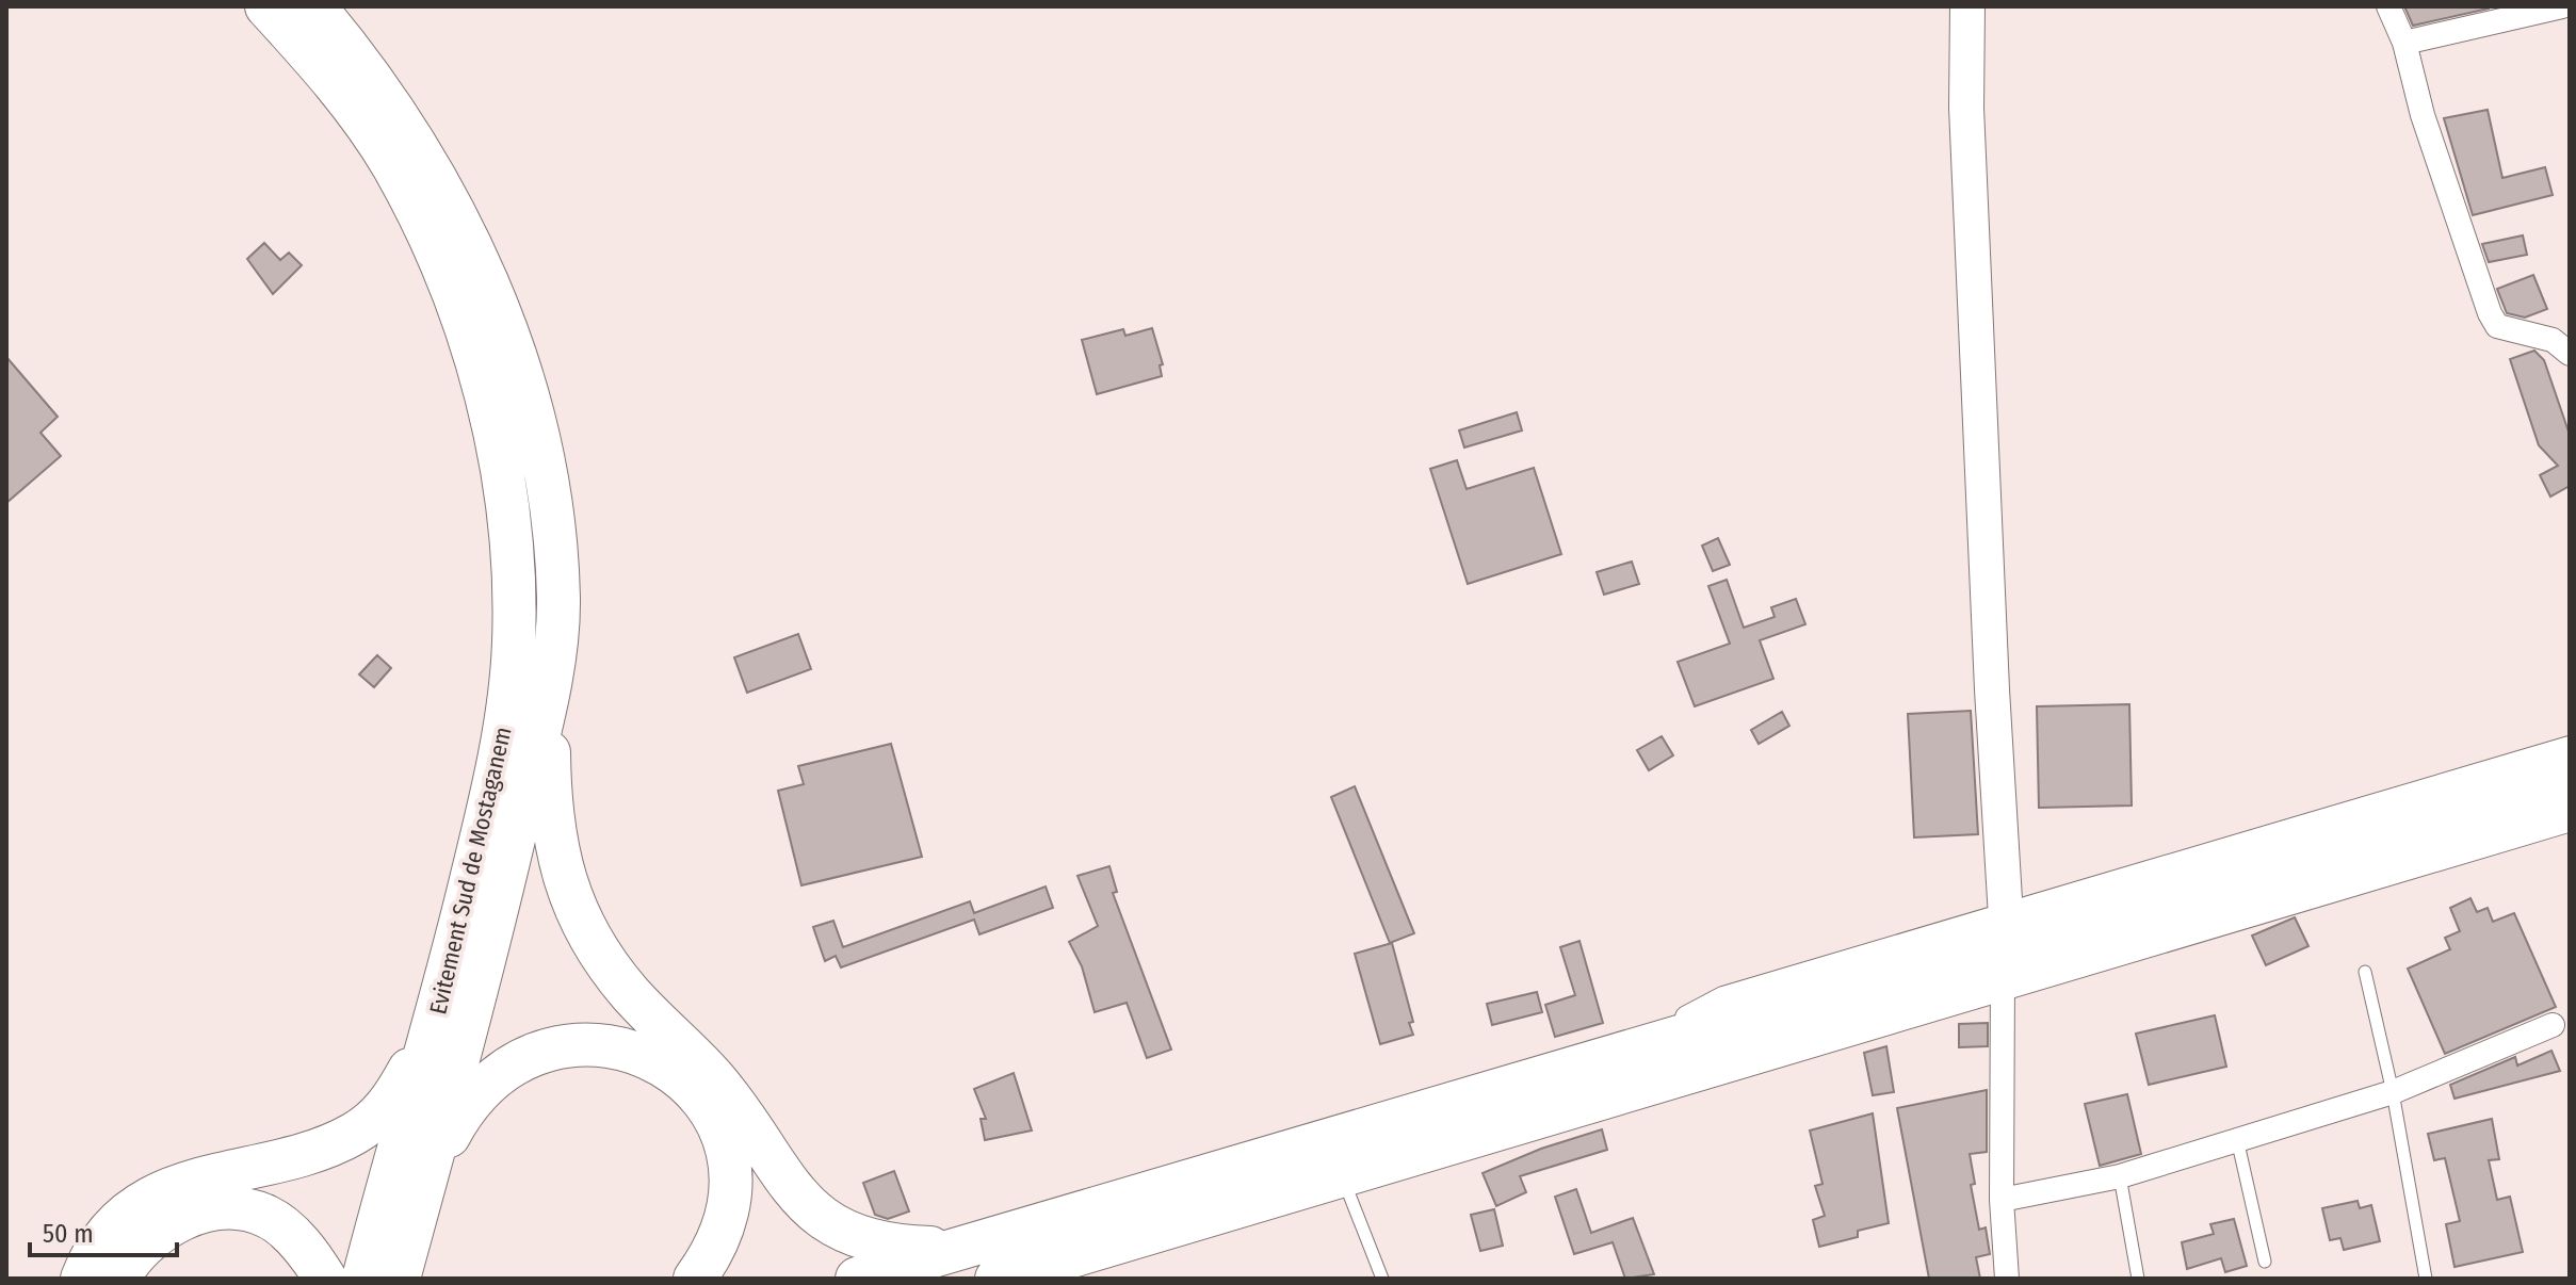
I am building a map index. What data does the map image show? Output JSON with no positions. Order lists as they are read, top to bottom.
{
  "streets": {
    "highway": ["Evitement Sud de Mostaganem"]
  },
  "scale_bar": "50 m"
}
